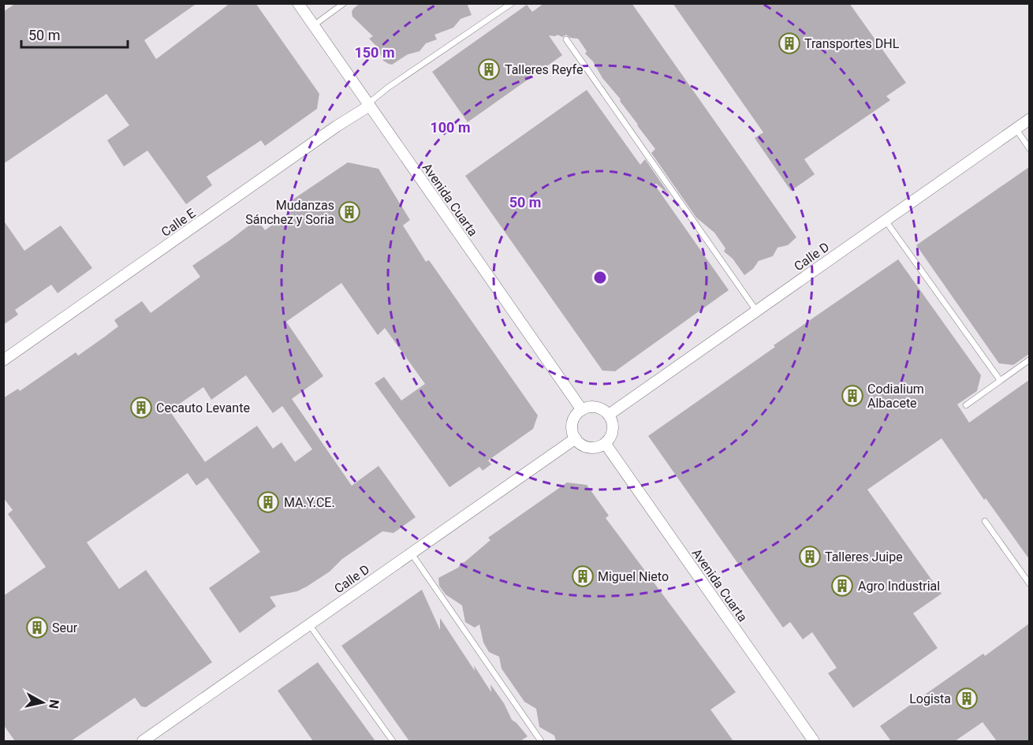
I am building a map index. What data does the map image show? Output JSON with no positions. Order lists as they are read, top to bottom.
{
  "streets": {
    "street": ["Avenida Cuarta", "Calle E", "Calle D"]
  },
  "crossings": [
    ["Avenida Cuarta", "Calle E"],
    ["Avenida Cuarta", "Calle D"]
  ],
  "places": {
    "building": [
      "Transportes DHL",
      "Talleres Reyfe",
      "Mudanzas Sánchez y Soria",
      "Codialium Albacete",
      "Cecauto Levante",
      "MA.Y.CE.",
      "Talleres Juipe",
      "Miguel Nieto",
      "Agro Industrial",
      "Seur",
      "Logista"
    ]
  },
  "scale_bar": "50 m",
  "north": "right",
  "rings": ["150 m", "100 m", "50 m"]
}
